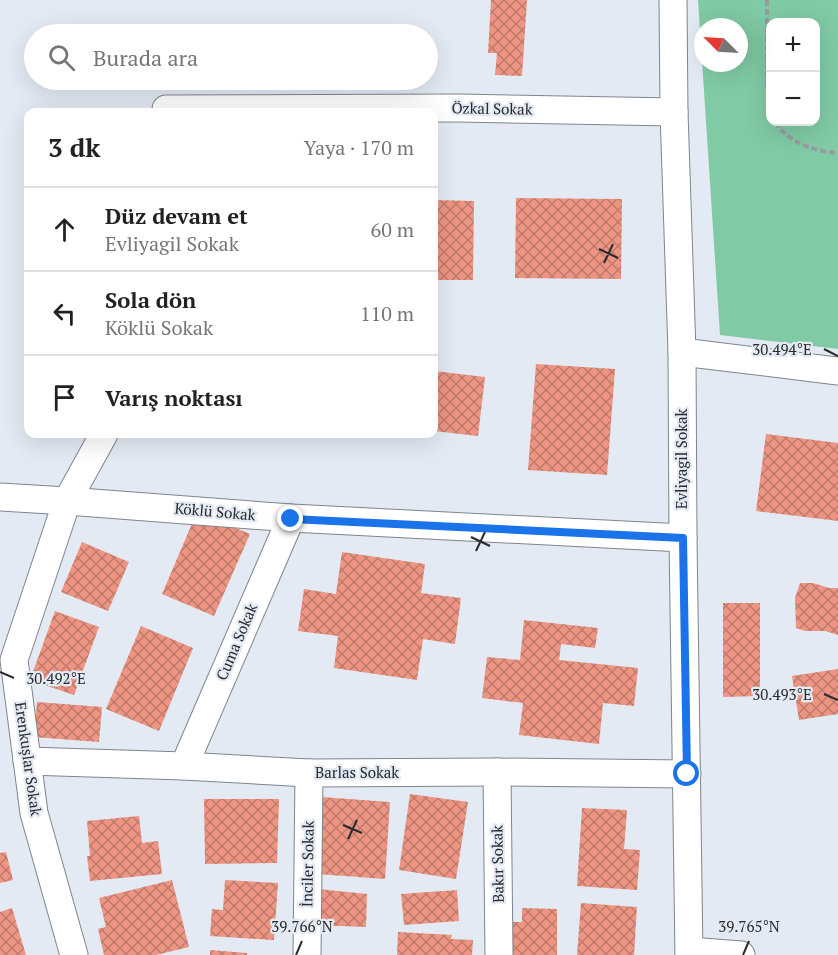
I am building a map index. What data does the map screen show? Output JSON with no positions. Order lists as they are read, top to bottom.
{
  "streets": {
    "street": [
      "Özkal Sokak",
      "Evliyagil Sokak",
      "Köklü Sokak",
      "Cuma Sokak",
      "Erenkuşlar Sokak",
      "Barlas Sokak",
      "İnciler Sokak",
      "Bakır Sokak"
    ]
  },
  "crossings": [
    ["Özkal Sokak", "Evliyagil Sokak"],
    ["Evliyagil Sokak", "Köklü Sokak"],
    ["Evliyagil Sokak", "Barlas Sokak"],
    ["Köklü Sokak", "Cuma Sokak"],
    ["Köklü Sokak", "Erenkuşlar Sokak"],
    ["Cuma Sokak", "Barlas Sokak"],
    ["Erenkuşlar Sokak", "Barlas Sokak"],
    ["Barlas Sokak", "İnciler Sokak"],
    ["Barlas Sokak", "Bakır Sokak"]
  ],
  "north": "top left",
  "page": {
    "map_buttons": ["+", "−"],
    "search": "Burada ara",
    "heading": ["3 dk", "Yaya · 170 m"],
    "list": [
      ["Düz devam et", "Evliyagil Sokak", "60 m"],
      ["Sola dön", "Köklü Sokak", "110 m"],
      "Varış noktası"
    ]
  },
  "coordinates": [
    "30.494°E",
    "30.492°E",
    "30.493°E",
    "39.766°N",
    "39.765°N"
  ]
}
